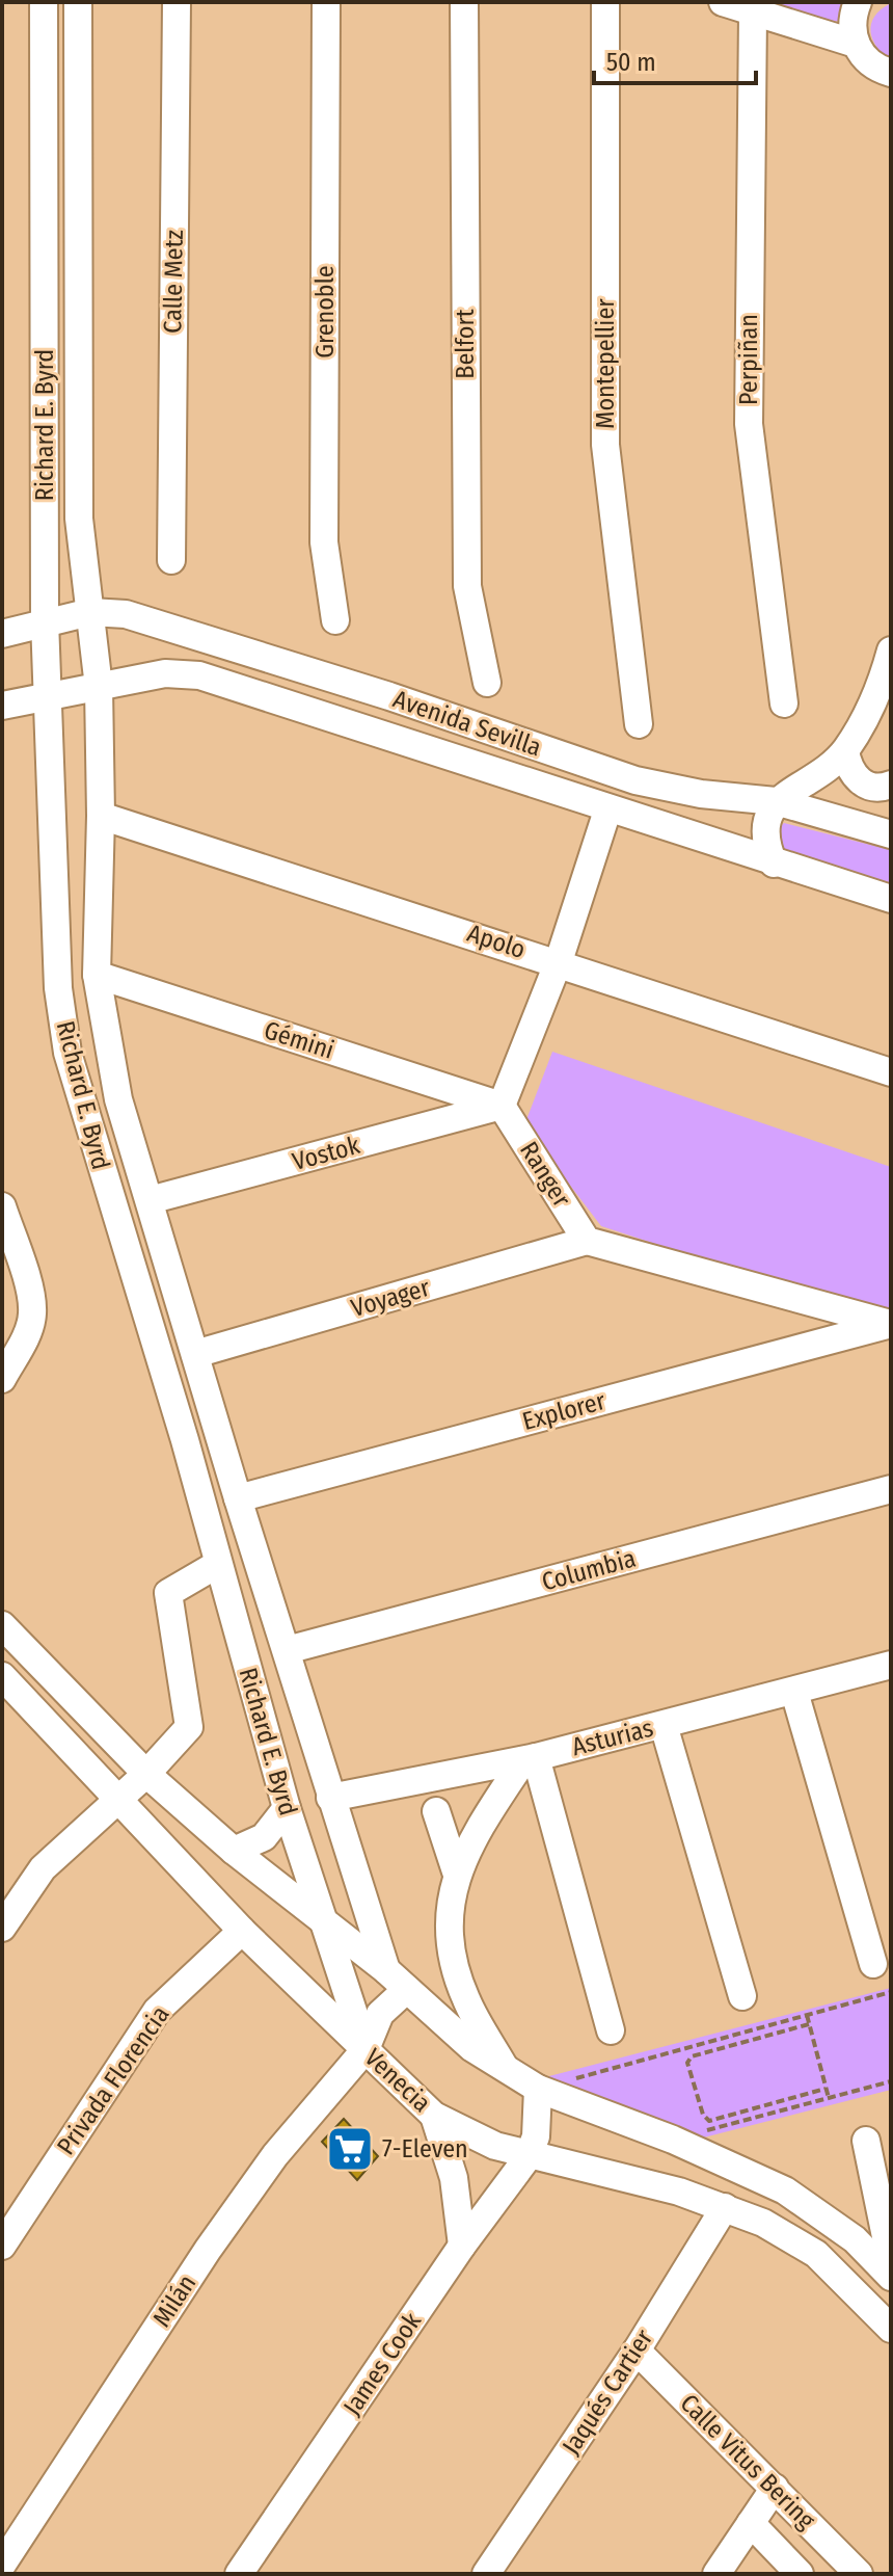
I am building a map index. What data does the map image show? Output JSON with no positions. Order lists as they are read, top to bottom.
{
  "streets": {
    "street": [
      "Calle Metz",
      "Grenoble",
      "Belfort",
      "Perpiñan",
      "Montepellier",
      "Richard E. Byrd",
      "Avenida Sevilla",
      "Apolo",
      "Gémini",
      "Vostok",
      "Ranger",
      "Voyager",
      "Explorer",
      "Columbia",
      "Asturias",
      "Privada Florencia",
      "Venecia",
      "Milán",
      "James Cook",
      "Jaqués Cartier",
      "Calle Vitus Bering"
    ]
  },
  "crossings": [
    ["Richard E. Byrd", "Avenida Sevilla"],
    ["Richard E. Byrd", "Apolo"],
    ["Richard E. Byrd", "Gémini"],
    ["Richard E. Byrd", "Vostok"],
    ["Richard E. Byrd", "Voyager"],
    ["Richard E. Byrd", "Explorer"],
    ["Richard E. Byrd", "Columbia"],
    ["Richard E. Byrd", "Asturias"],
    ["Richard E. Byrd", "Venecia"],
    ["Richard E. Byrd", "Milán"],
    ["Gémini", "Vostok"],
    ["Gémini", "Ranger"],
    ["Vostok", "Ranger"],
    ["Ranger", "Voyager"],
    ["Privada Florencia", "Venecia"],
    ["Venecia", "Milán"],
    ["Venecia", "James Cook"],
    ["Venecia", "Jaqués Cartier"],
    ["Jaqués Cartier", "Calle Vitus Bering"]
  ],
  "places": {
    "supermarket": ["7-Eleven"]
  },
  "scale_bar": "50 m"
}
